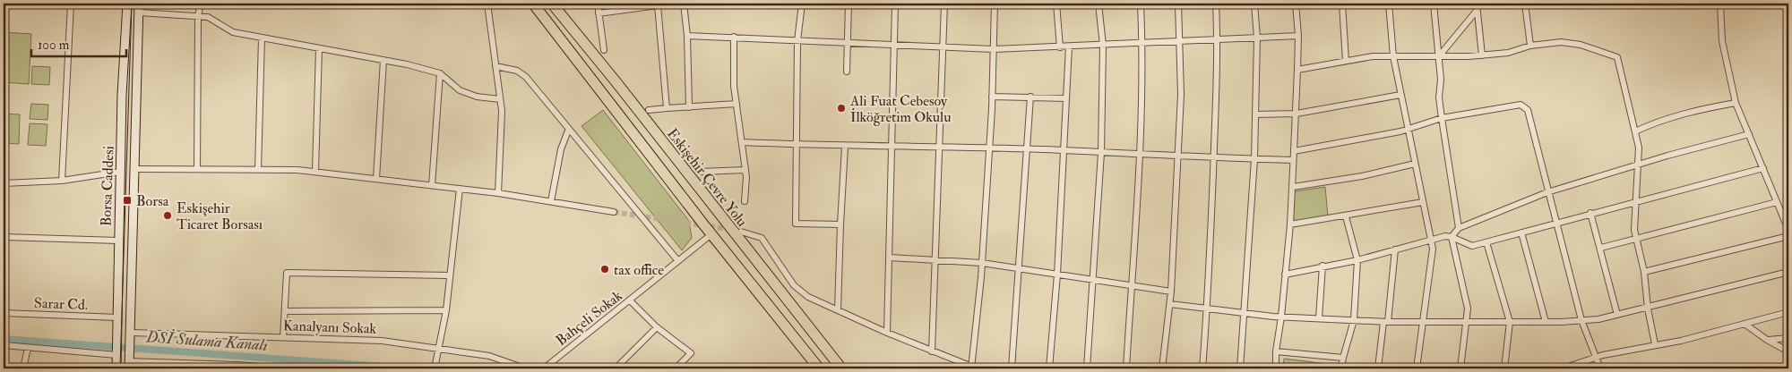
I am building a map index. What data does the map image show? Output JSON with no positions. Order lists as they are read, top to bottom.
{
  "streets": {
    "highway": ["Eskişehir Çevre Yolu"],
    "main road": ["Borsa Caddesi"],
    "street": ["Sarar Cd.", "Bahçeli Sokak", "Kanalyanı Sokak"]
  },
  "crossings": [
    ["Borsa Caddesi", "Sarar Cd."],
    ["Borsa Caddesi", "Kanalyanı Sokak"]
  ],
  "water": ["DSİ Sulama Kanalı"],
  "places": {
    "other": ["Ali Fuat Cebesoy İlköğretim Okulu", "Eskişehir Ticaret Borsası", "tax office"],
    "transit": ["Borsa"]
  },
  "scale_bar": "100 m"
}
